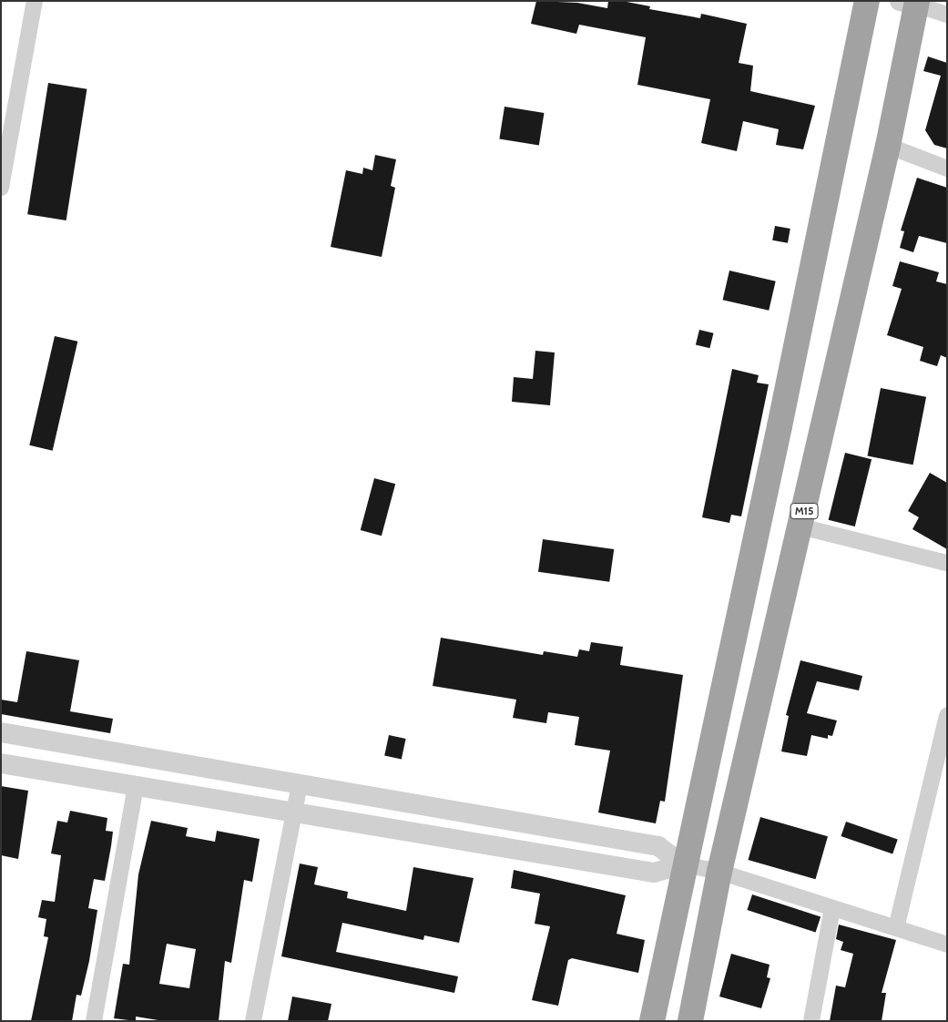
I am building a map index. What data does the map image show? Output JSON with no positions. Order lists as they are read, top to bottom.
{
  "streets": {
    "highway": ["M15"]
  }
}
